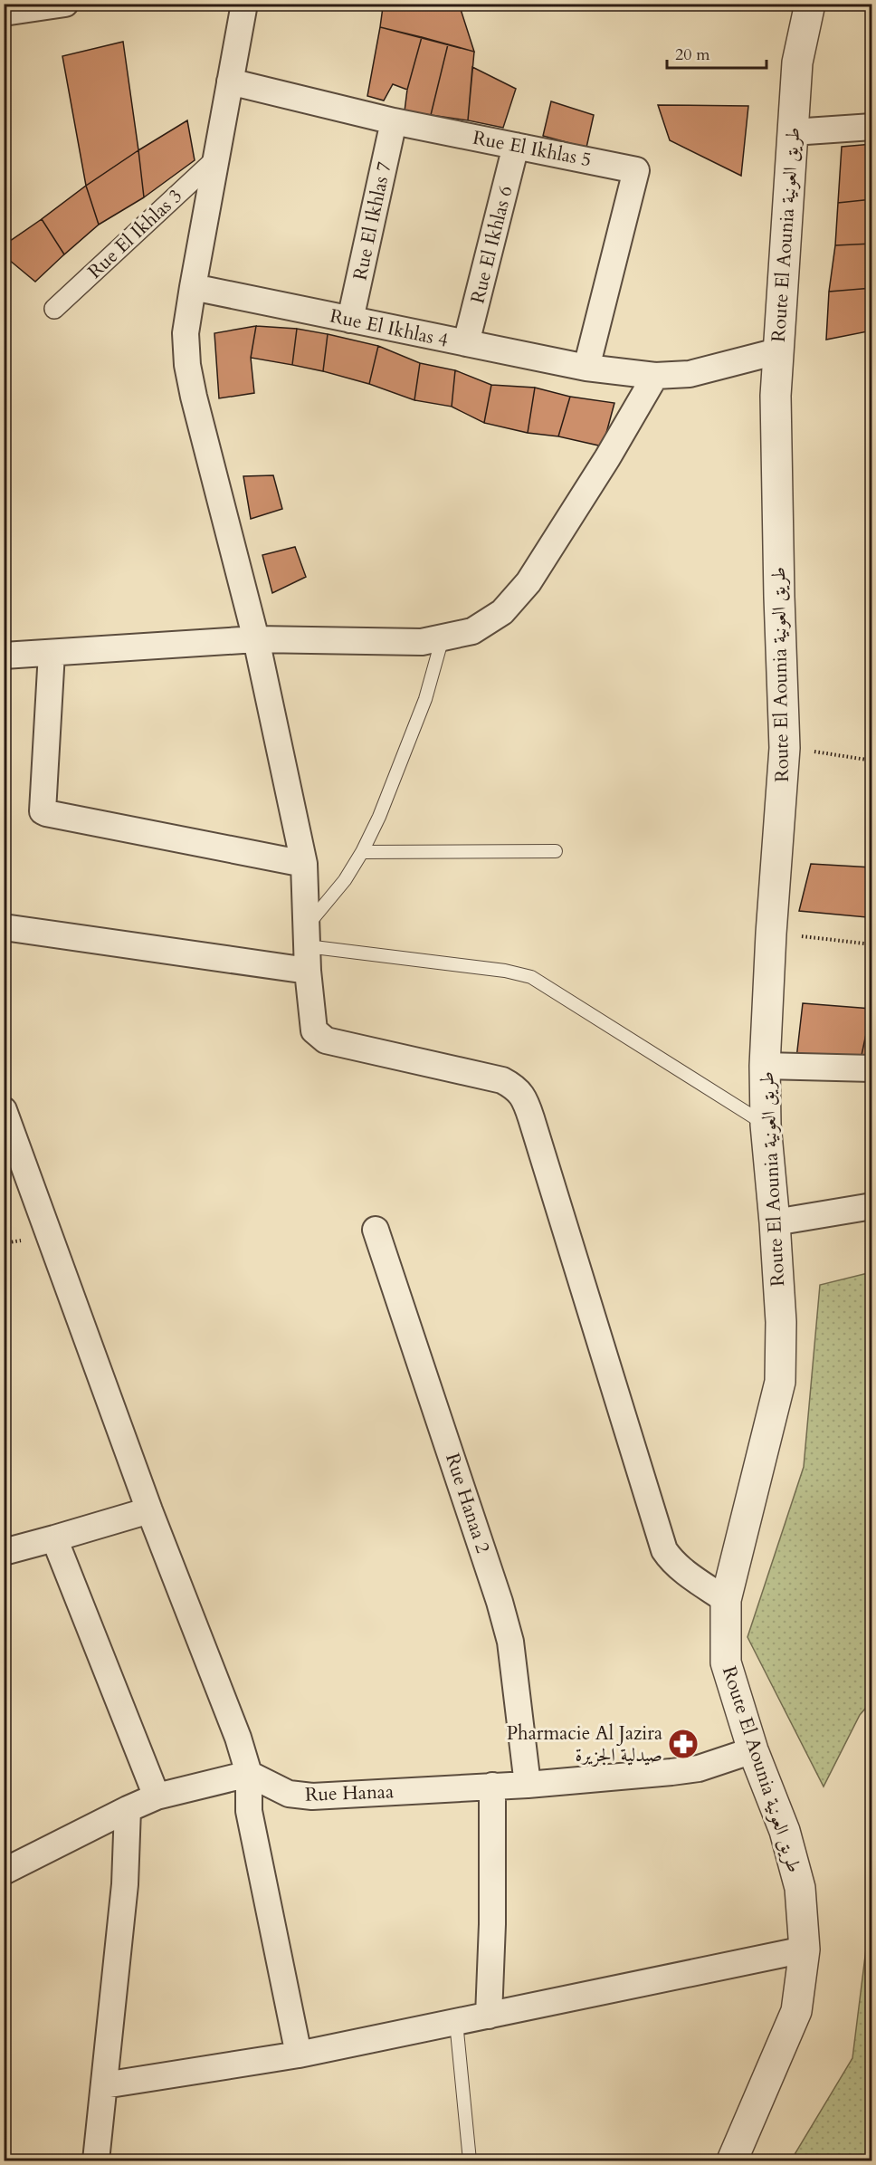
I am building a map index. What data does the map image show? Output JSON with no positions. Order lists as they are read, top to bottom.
{
  "streets": {
    "street": [
      "Rue El Ikhlas 5",
      "Rue El Ikhlas 7",
      "Rue El Ikhlas 3",
      "Route El Aounia طريق العونية",
      "Rue El Ikhlas 6",
      "Rue El Ikhlas 4",
      "Rue Hanaa 2",
      "Rue Hanaa"
    ]
  },
  "crossings": [
    ["Rue El Ikhlas 5", "Rue El Ikhlas 7"],
    ["Rue El Ikhlas 5", "Rue El Ikhlas 6"],
    ["Rue El Ikhlas 5", "Rue El Ikhlas 4"],
    ["Rue El Ikhlas 7", "Rue El Ikhlas 4"],
    ["Route El Aounia طريق العونية", "Rue El Ikhlas 4"],
    ["Route El Aounia طريق العونية", "Rue Hanaa"],
    ["Rue El Ikhlas 6", "Rue El Ikhlas 4"],
    ["Rue Hanaa 2", "Rue Hanaa"]
  ],
  "places": {
    "pharmacy": ["Pharmacie Al Jazira صيدلية الجزيرة"]
  },
  "scale_bar": "20 m"
}
